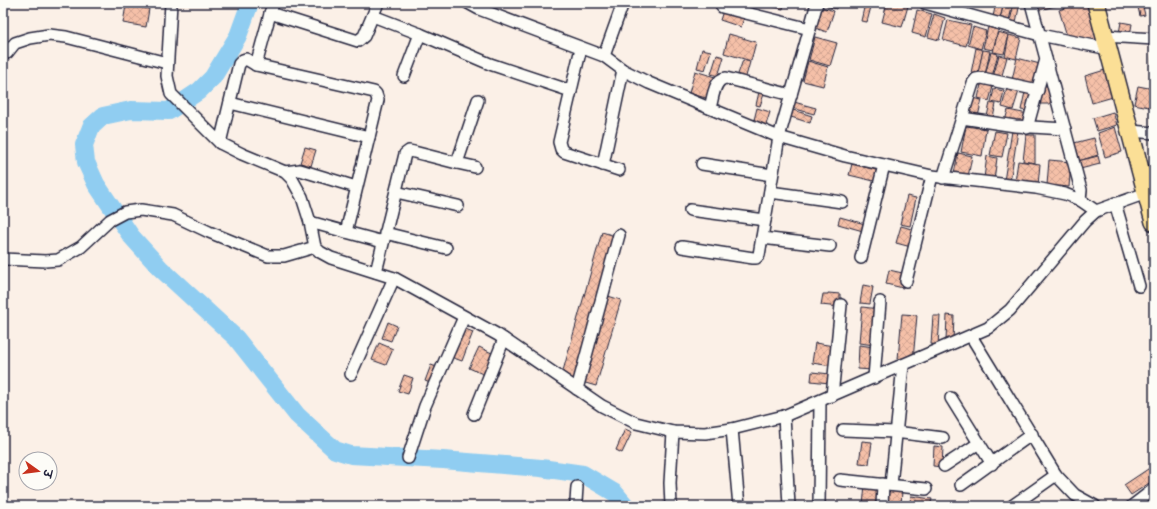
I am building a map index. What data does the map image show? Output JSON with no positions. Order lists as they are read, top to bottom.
{
  "north": "right"
}
